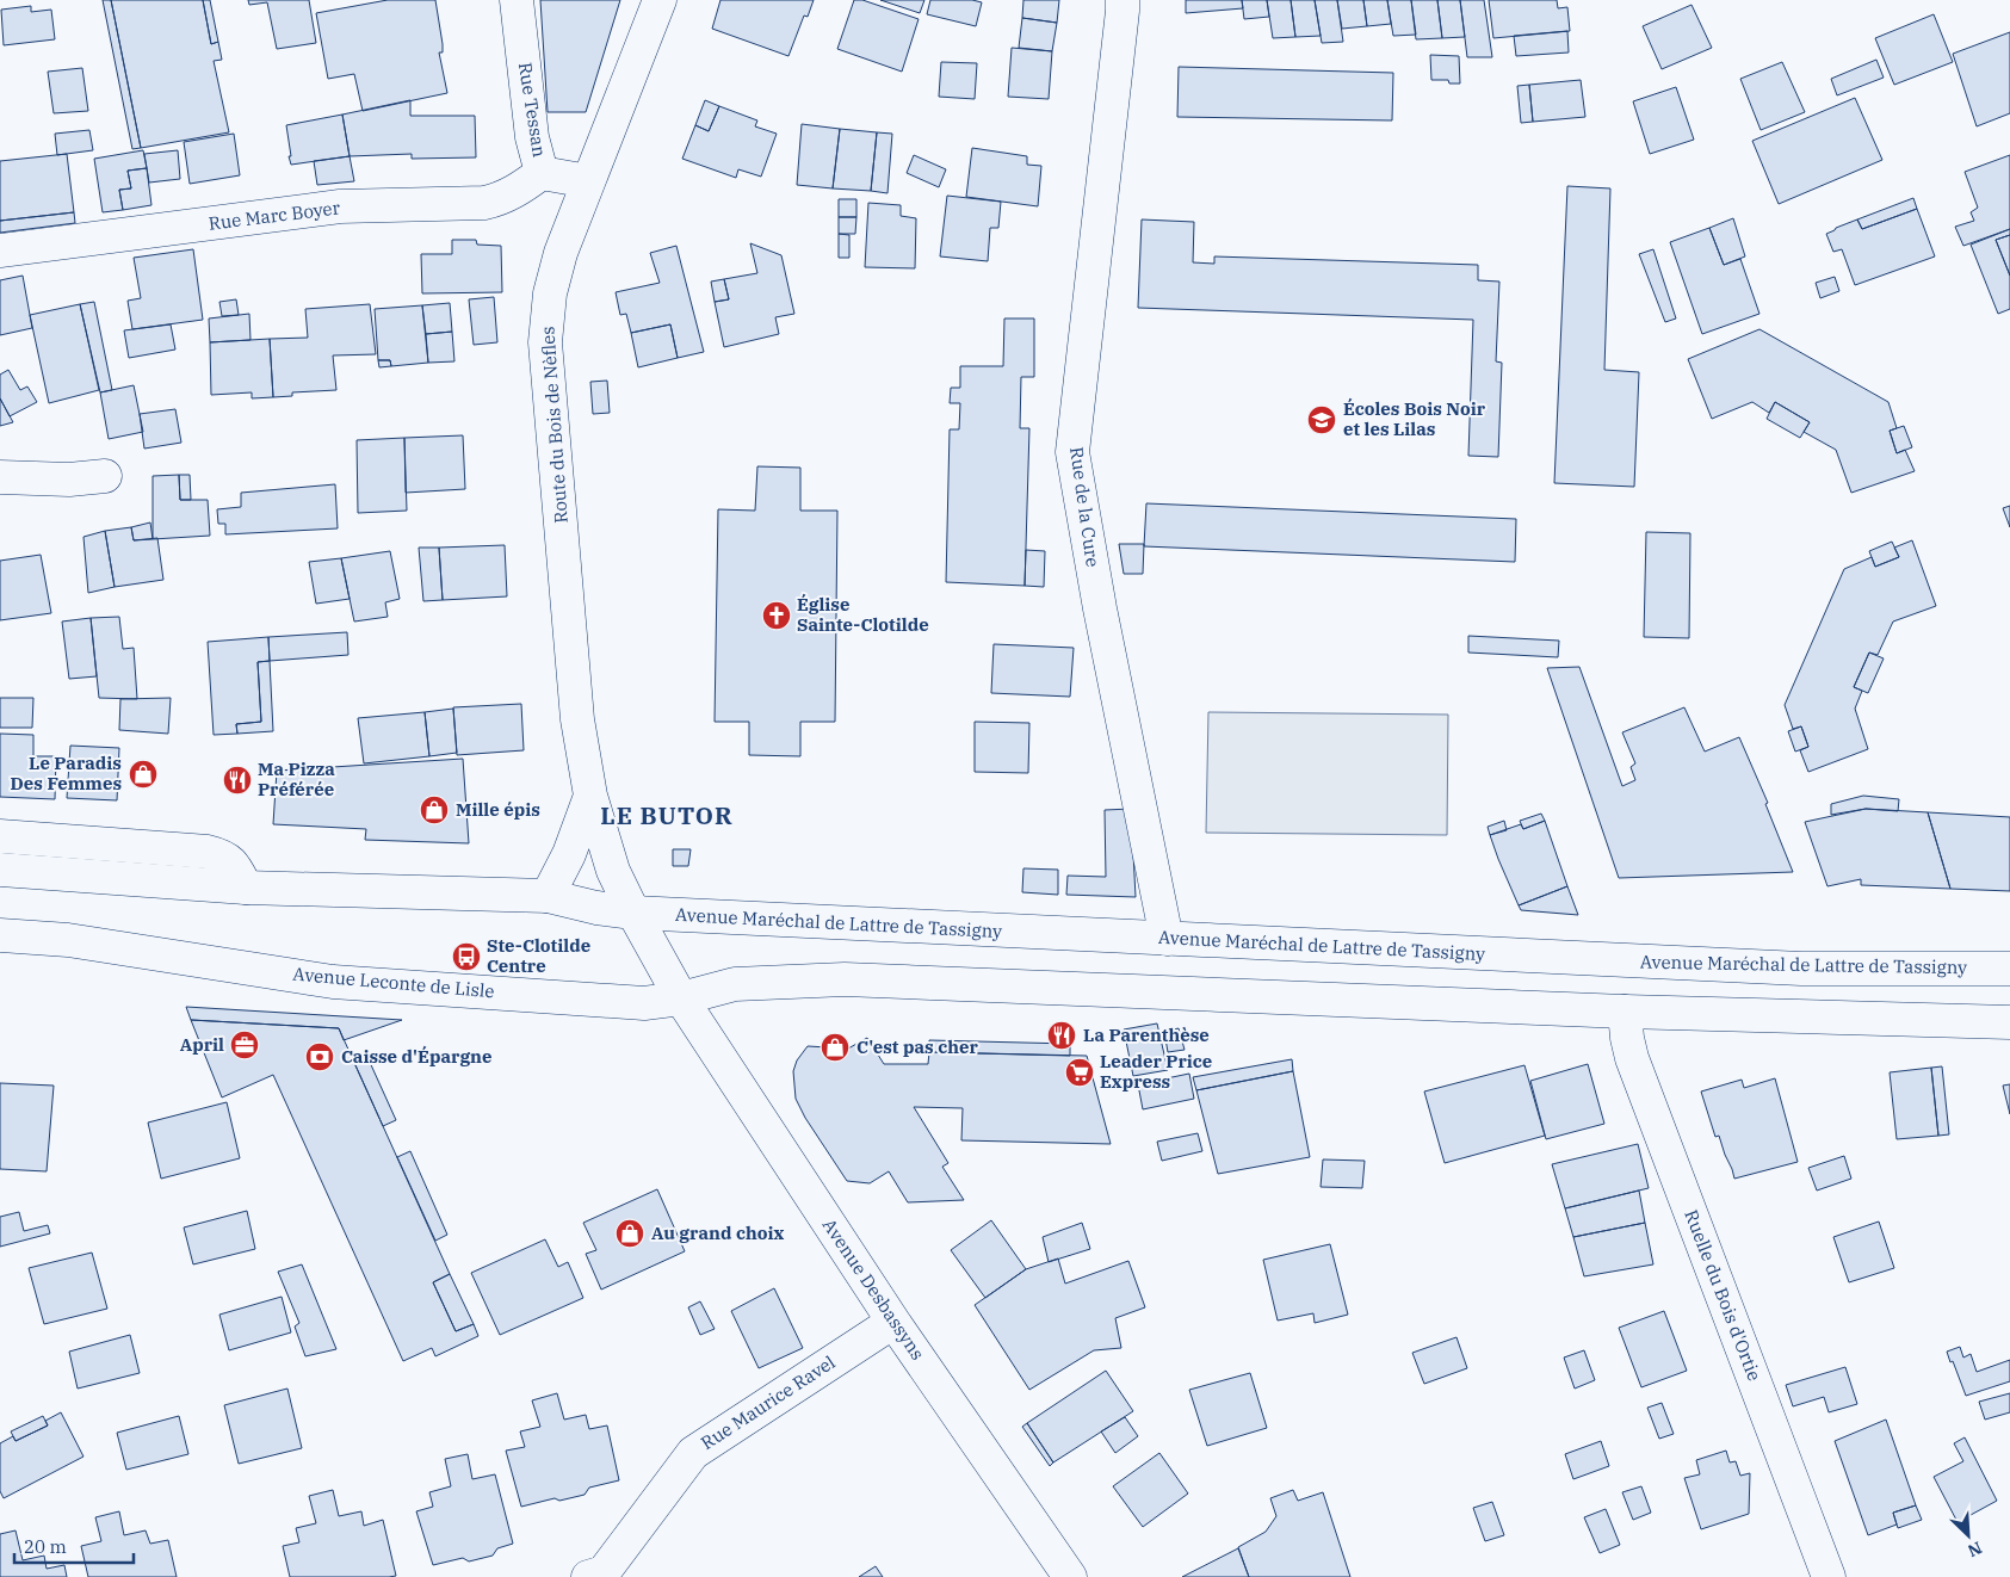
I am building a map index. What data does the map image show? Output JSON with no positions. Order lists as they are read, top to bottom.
{
  "streets": {
    "street": [
      "Rue Tessan",
      "Rue Marc Boyer",
      "Route du Bois de Nèfles",
      "Rue de la Cure",
      "Avenue Maréchal de Lattre de Tassigny",
      "Avenue Leconte de Lisle",
      "Avenue Desbassyns",
      "Ruelle du Bois d'Ortie",
      "Rue Maurice Ravel"
    ]
  },
  "crossings": [
    ["Rue Tessan", "Rue Marc Boyer"],
    ["Rue Tessan", "Route du Bois de Nèfles"],
    ["Route du Bois de Nèfles", "Avenue Maréchal de Lattre de Tassigny"],
    ["Route du Bois de Nèfles", "Avenue Leconte de Lisle"],
    ["Route du Bois de Nèfles", "Avenue Desbassyns"],
    ["Rue de la Cure", "Avenue Maréchal de Lattre de Tassigny"],
    ["Avenue Leconte de Lisle", "Avenue Desbassyns"],
    ["Avenue Desbassyns", "Rue Maurice Ravel"]
  ],
  "districts": ["LE BUTOR"],
  "places": {
    "school or university": ["Écoles Bois Noir et les Lilas"],
    "church": ["Église Sainte-Clotilde"],
    "shop": [
      "Le Paradis Des Femmes",
      "Mille épis",
      "C'est pas cher",
      "Au grand choix"
    ],
    "restaurant": ["Ma Pizza Préférée", "La Parenthèse"],
    "bus stop": ["Ste-Clotilde Centre"],
    "office": ["April"],
    "bank": ["Caisse d'Épargne"],
    "supermarket": ["Leader Price Express"]
  },
  "scale_bar": "20 m",
  "north": "bottom right"
}
